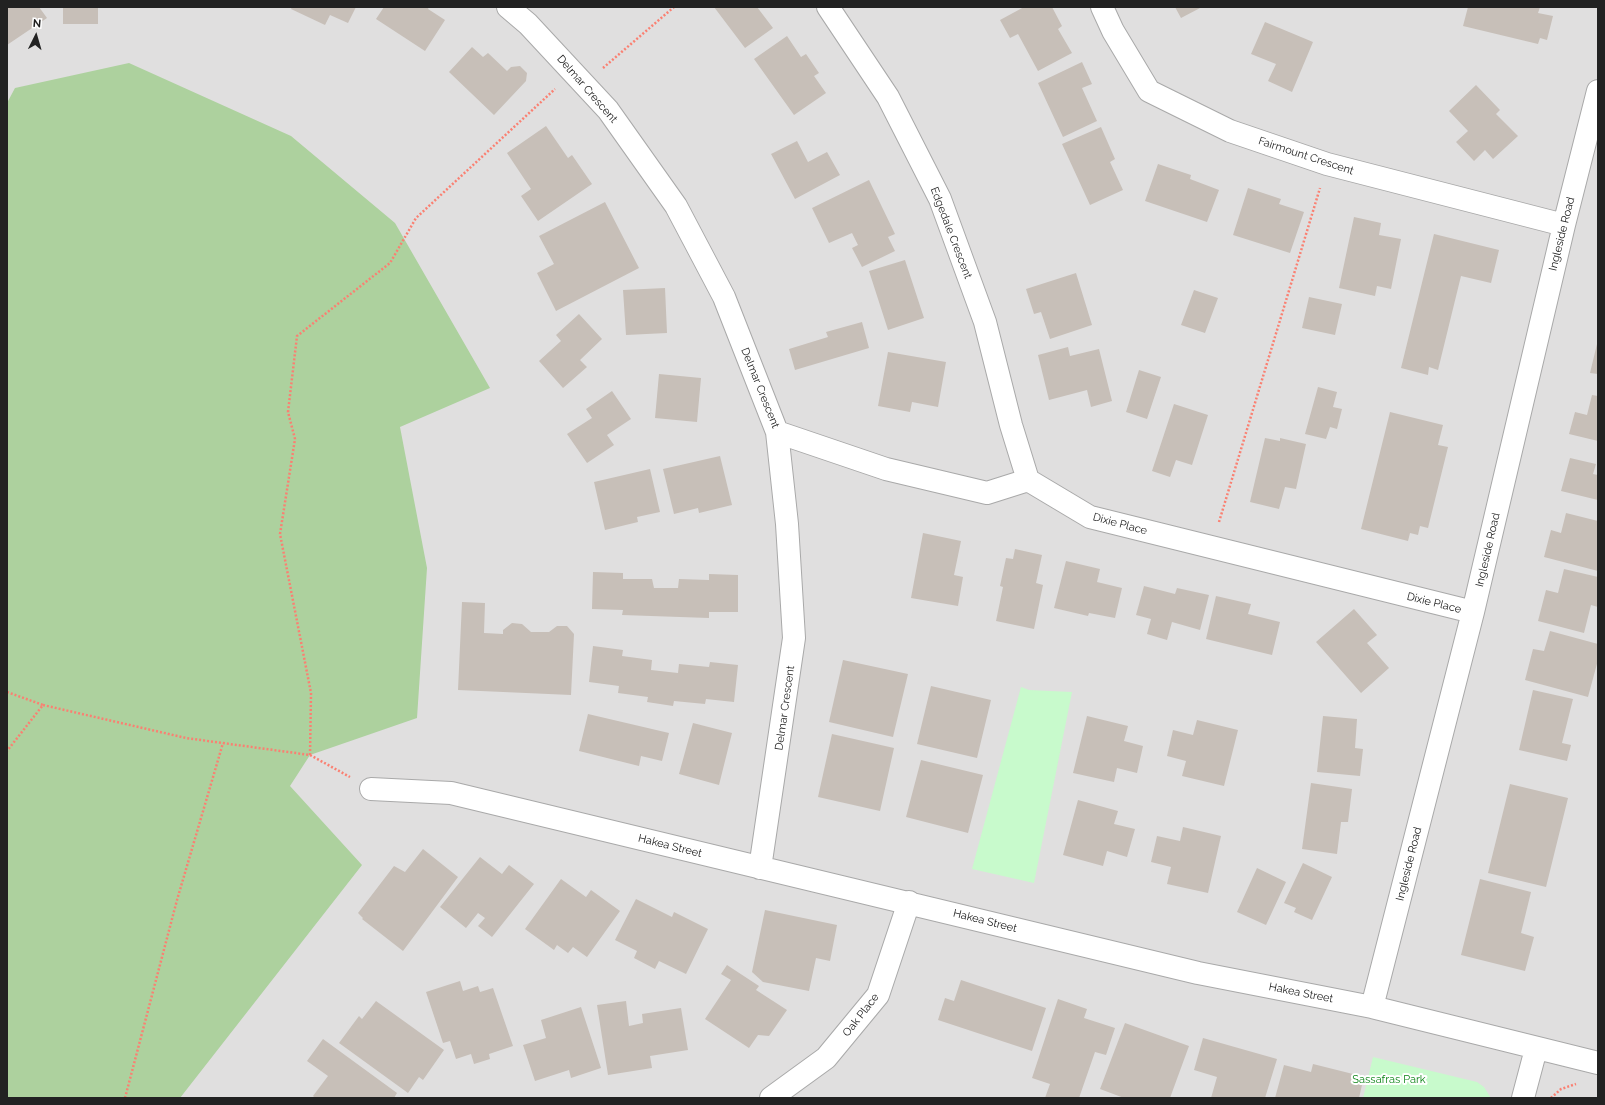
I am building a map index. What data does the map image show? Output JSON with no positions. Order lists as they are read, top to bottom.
{
  "streets": {
    "street": [
      "Delmar Crescent",
      "Fairmount Crescent",
      "Edgedale Crescent",
      "Ingleside Road",
      "Dixie Place",
      "Hakea Street",
      "Oak Place"
    ]
  },
  "crossings": [
    ["Delmar Crescent", "Hakea Street"],
    ["Fairmount Crescent", "Ingleside Road"],
    ["Edgedale Crescent", "Dixie Place"],
    ["Ingleside Road", "Dixie Place"],
    ["Ingleside Road", "Hakea Street"],
    ["Hakea Street", "Oak Place"]
  ],
  "parks": ["Sassafras Park"],
  "north": "top"
}
